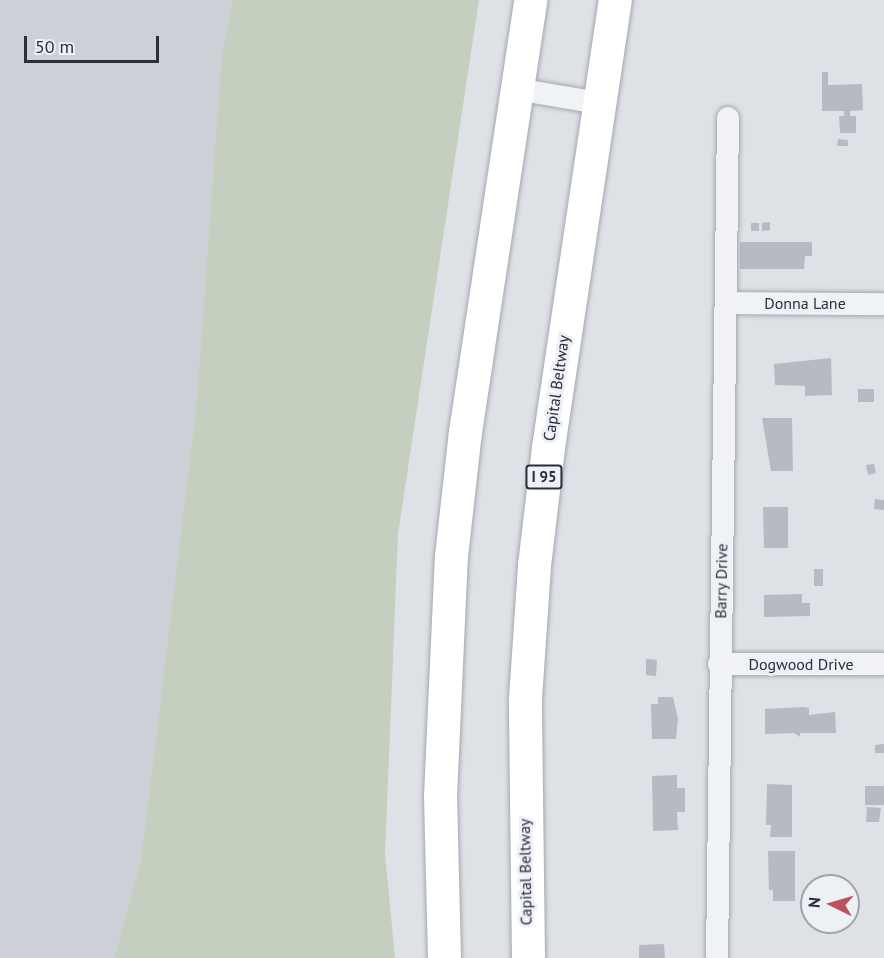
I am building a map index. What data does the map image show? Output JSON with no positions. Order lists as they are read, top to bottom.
{
  "streets": {
    "highway": ["Capital Beltway", "I 95"],
    "street": ["Donna Lane", "Barry Drive", "Dogwood Drive"]
  },
  "crossings": [
    ["Donna Lane", "Barry Drive"],
    ["Barry Drive", "Dogwood Drive"]
  ],
  "scale_bar": "50 m",
  "north": "left"
}
